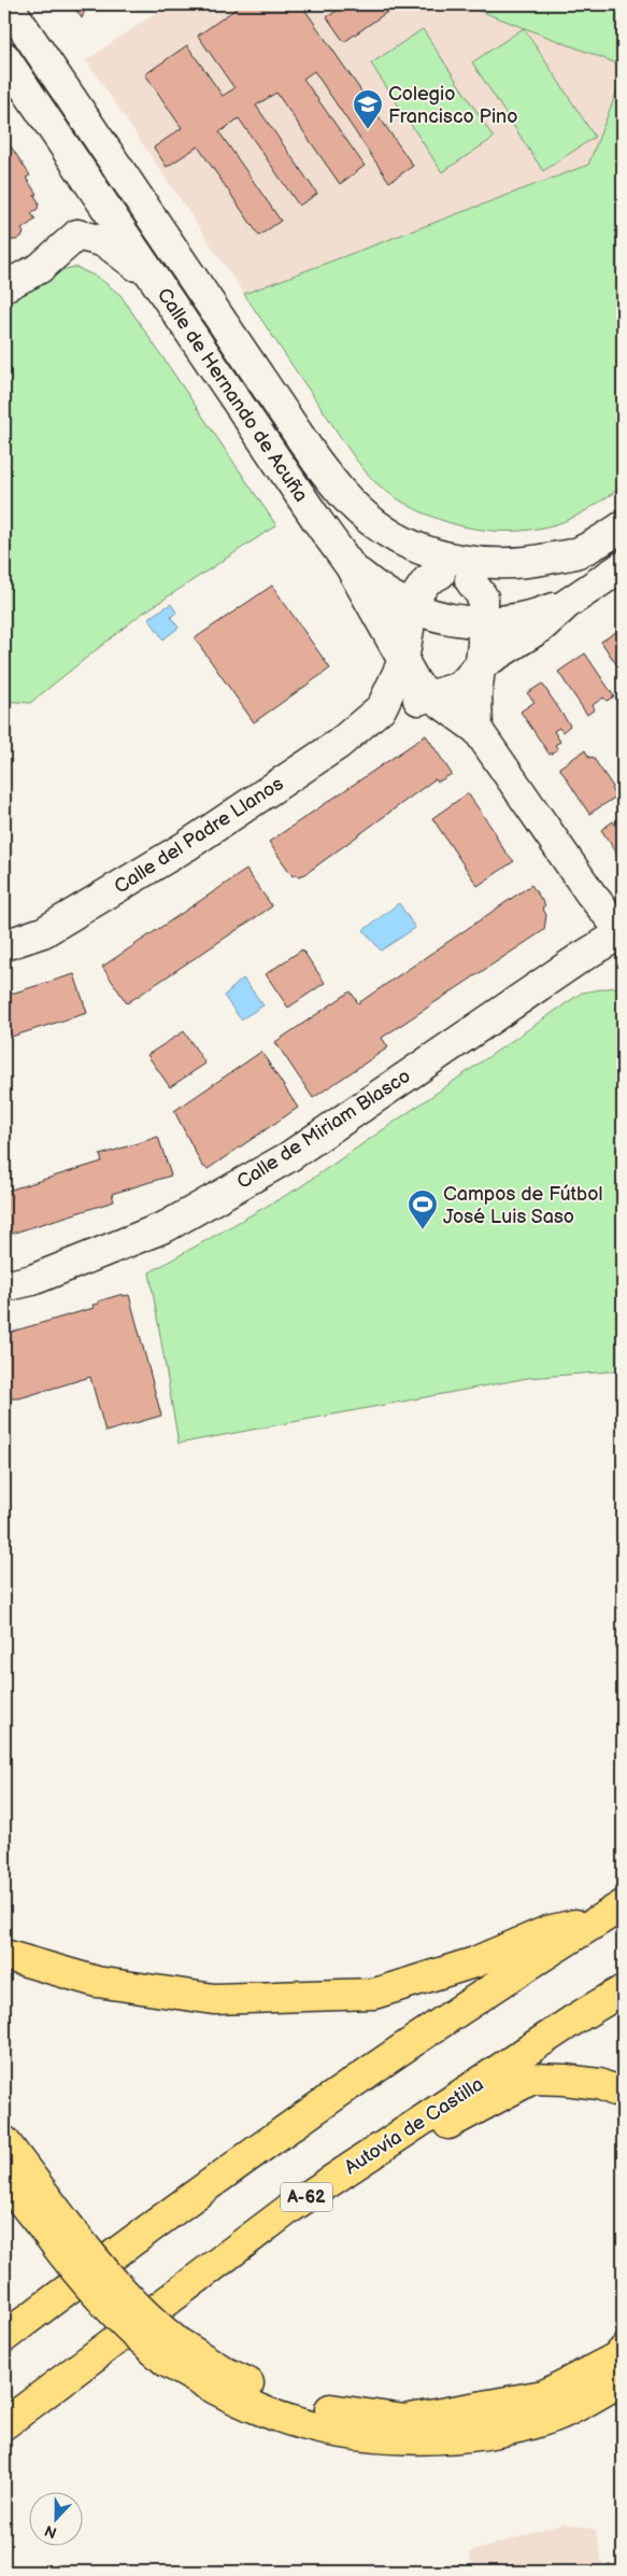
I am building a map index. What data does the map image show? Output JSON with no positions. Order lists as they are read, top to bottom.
{
  "streets": {
    "highway": ["Autovía de Castilla", "A-62"],
    "street": ["Calle de Hernando de Acuña", "Calle del Padre Llanos", "Calle de Miriam Blasco"]
  },
  "crossings": [
    ["Calle de Hernando de Acuña", "Calle del Padre Llanos"],
    ["Calle de Hernando de Acuña", "Calle de Miriam Blasco"]
  ],
  "places": {
    "school or university": ["Colegio Francisco Pino"],
    "sports": ["Campos de Fútbol José Luis Saso"]
  },
  "north": "bottom"
}
